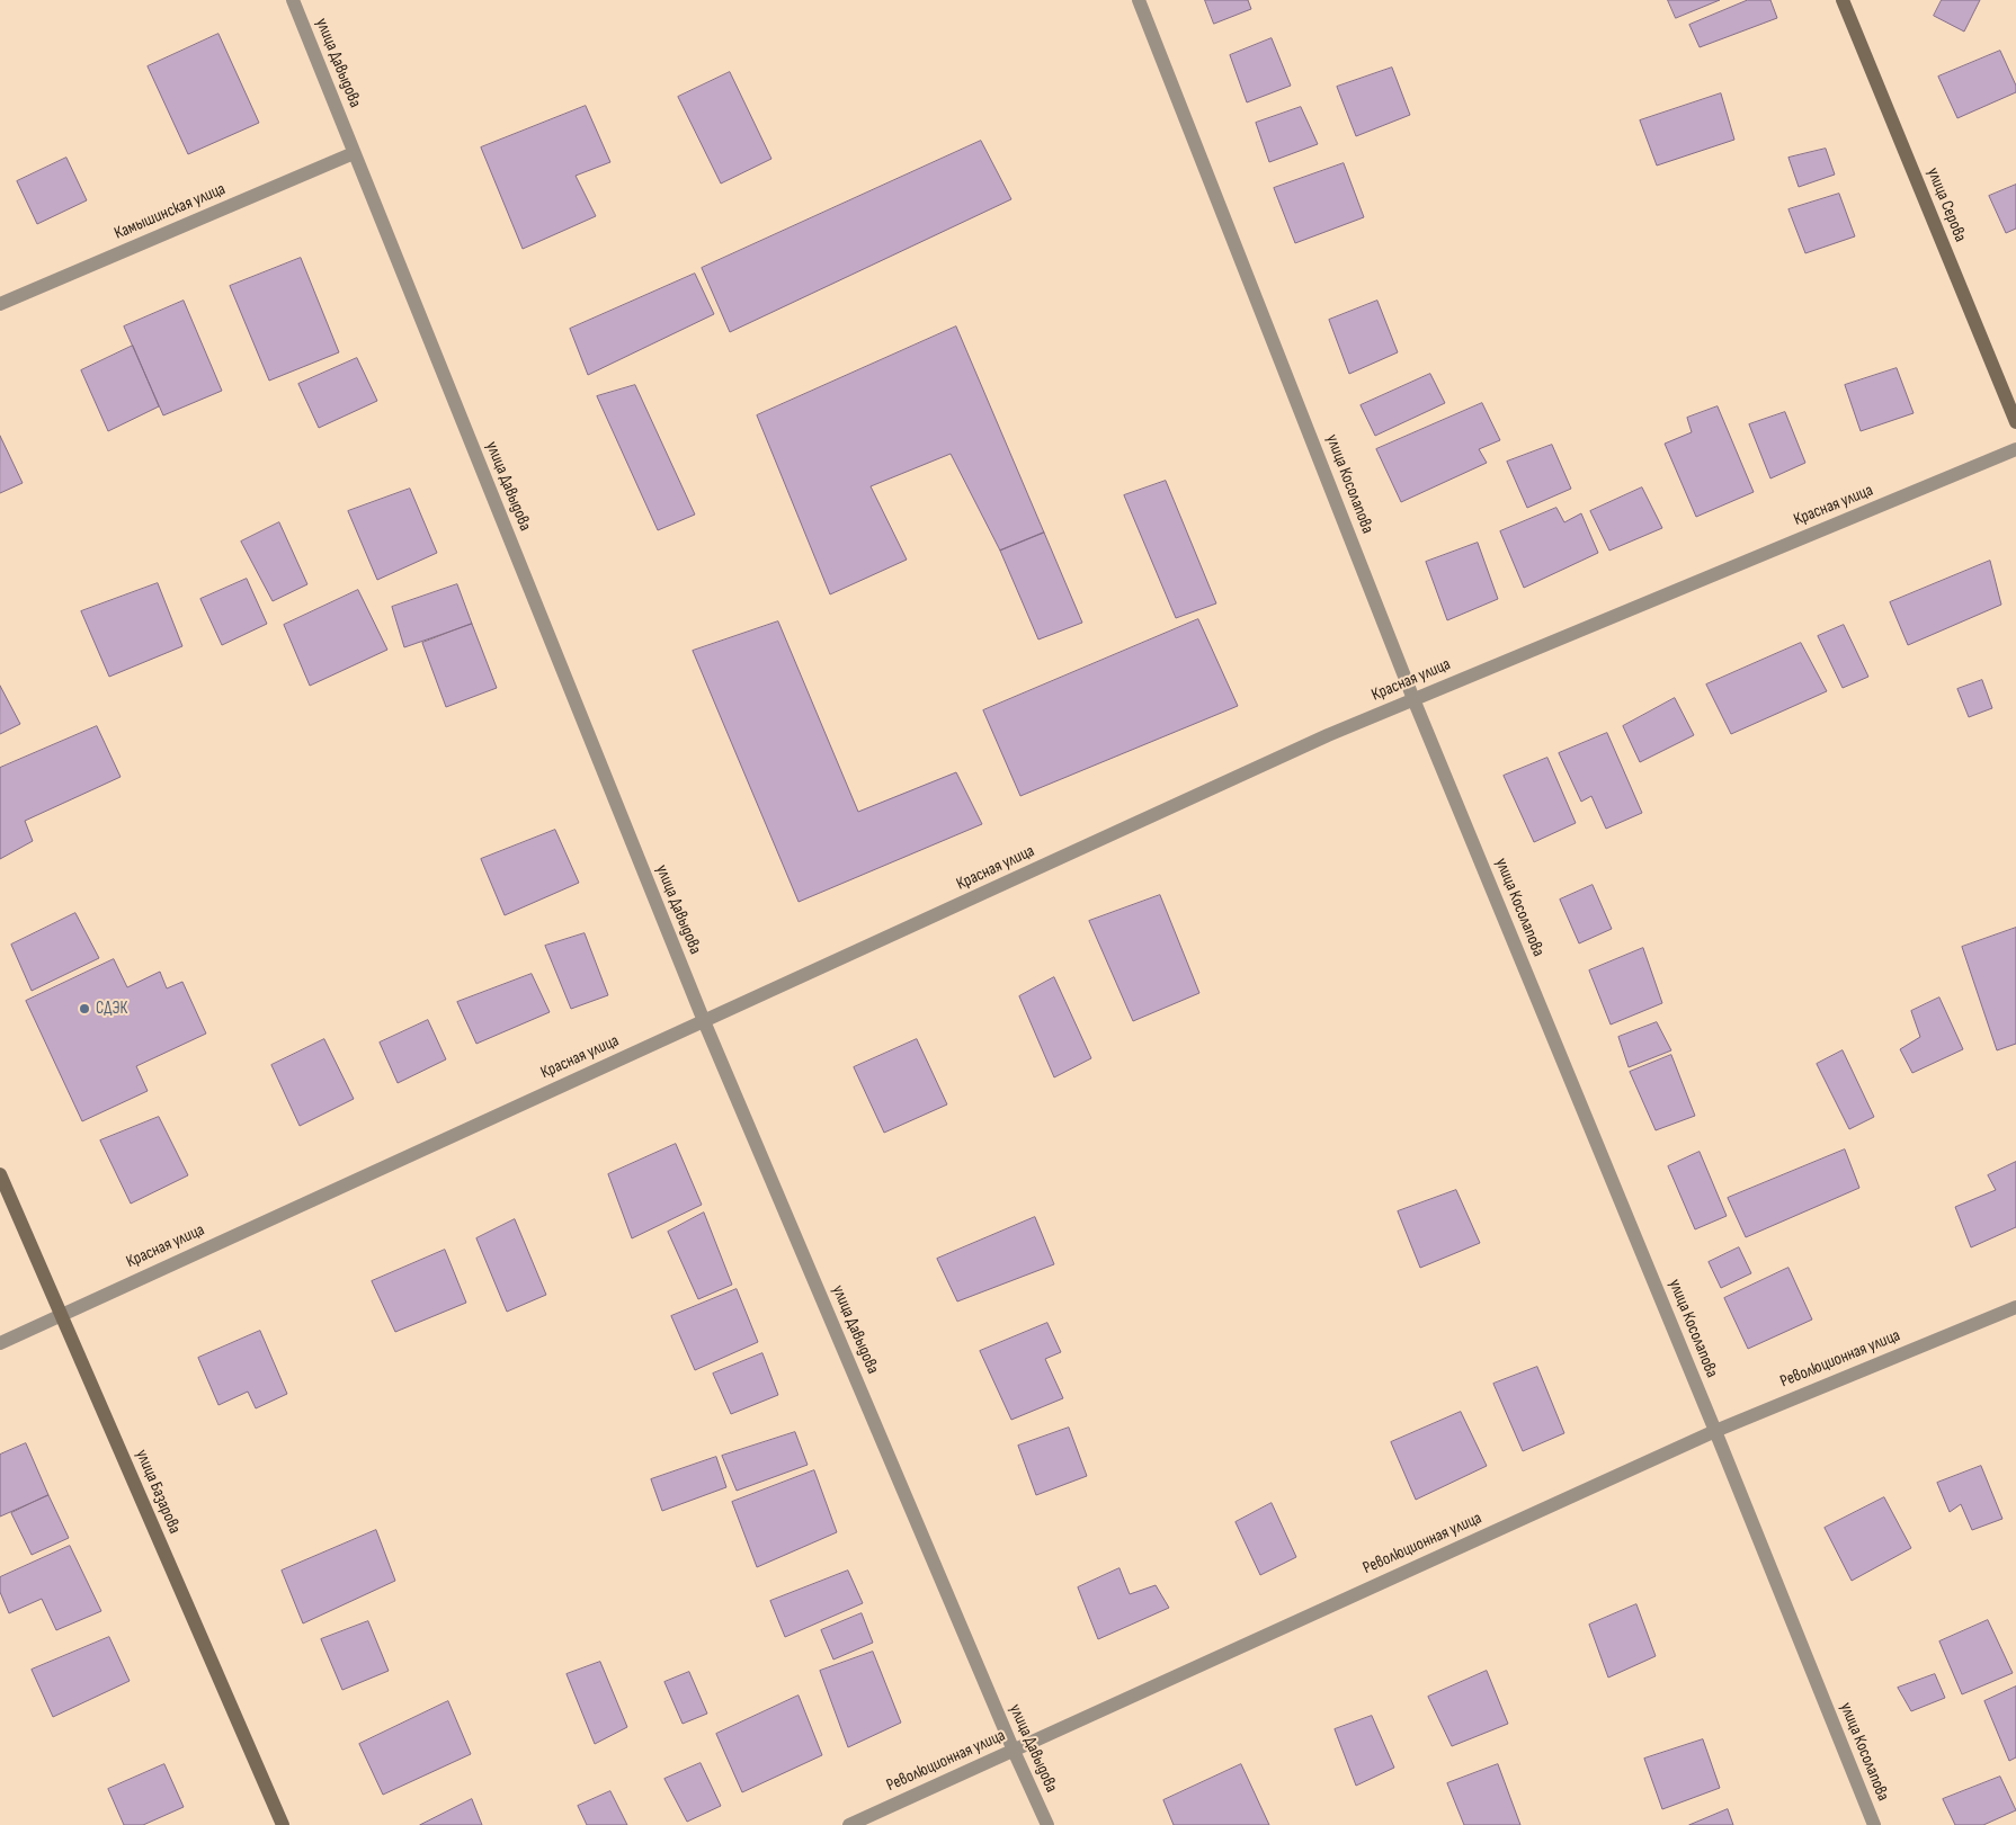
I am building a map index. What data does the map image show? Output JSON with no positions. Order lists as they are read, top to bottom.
{
  "streets": {
    "main road": ["улица Серова", "улица Базарова"],
    "street": [
      "улица Давыдова",
      "Камышинская улица",
      "улица Косолапова",
      "Красная улица",
      "Революционная улица"
    ]
  },
  "crossings": [
    ["улица Давыдова", "Камышинская улица"],
    ["улица Давыдова", "Красная улица"],
    ["улица Давыдова", "Революционная улица"],
    ["улица Косолапова", "Красная улица"],
    ["улица Косолапова", "Революционная улица"],
    ["Красная улица", "улица Базарова"]
  ],
  "places": ["СДЭК"]
}
